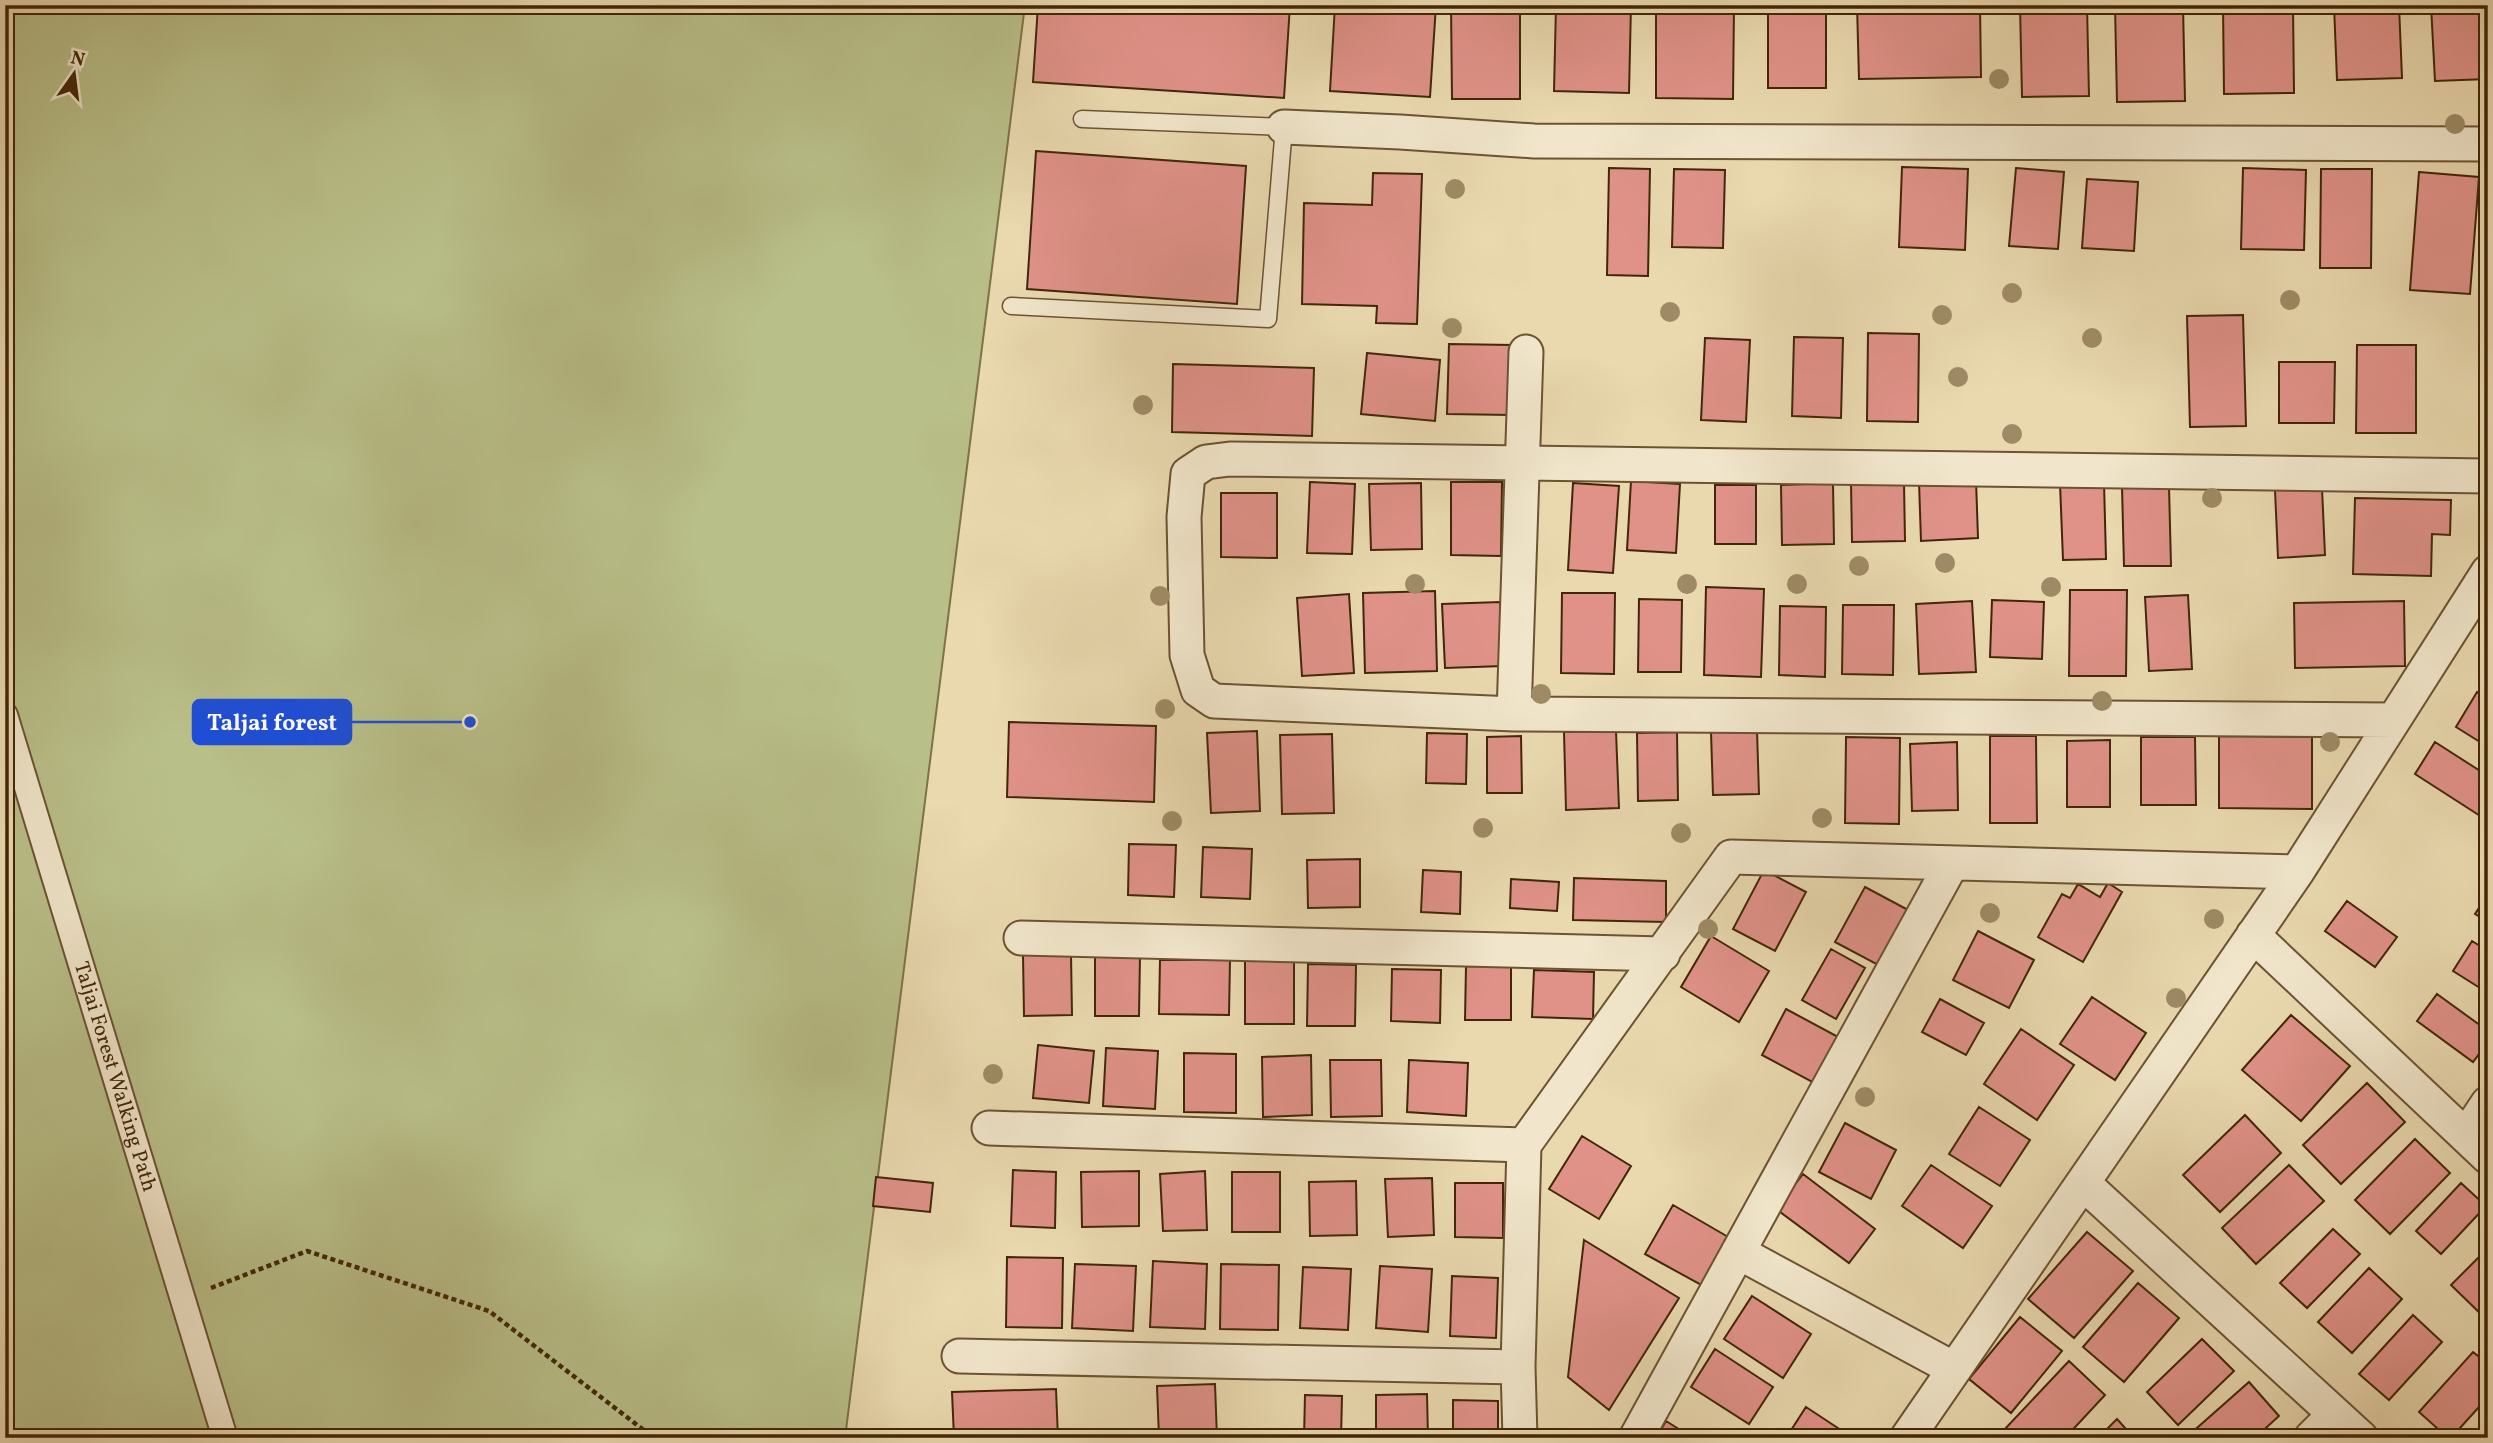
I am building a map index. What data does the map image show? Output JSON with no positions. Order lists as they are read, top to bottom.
{
  "streets": {
    "street": ["Taljai Forest Walking Path"]
  },
  "places": ["Taljai forest"],
  "north": "top"
}
